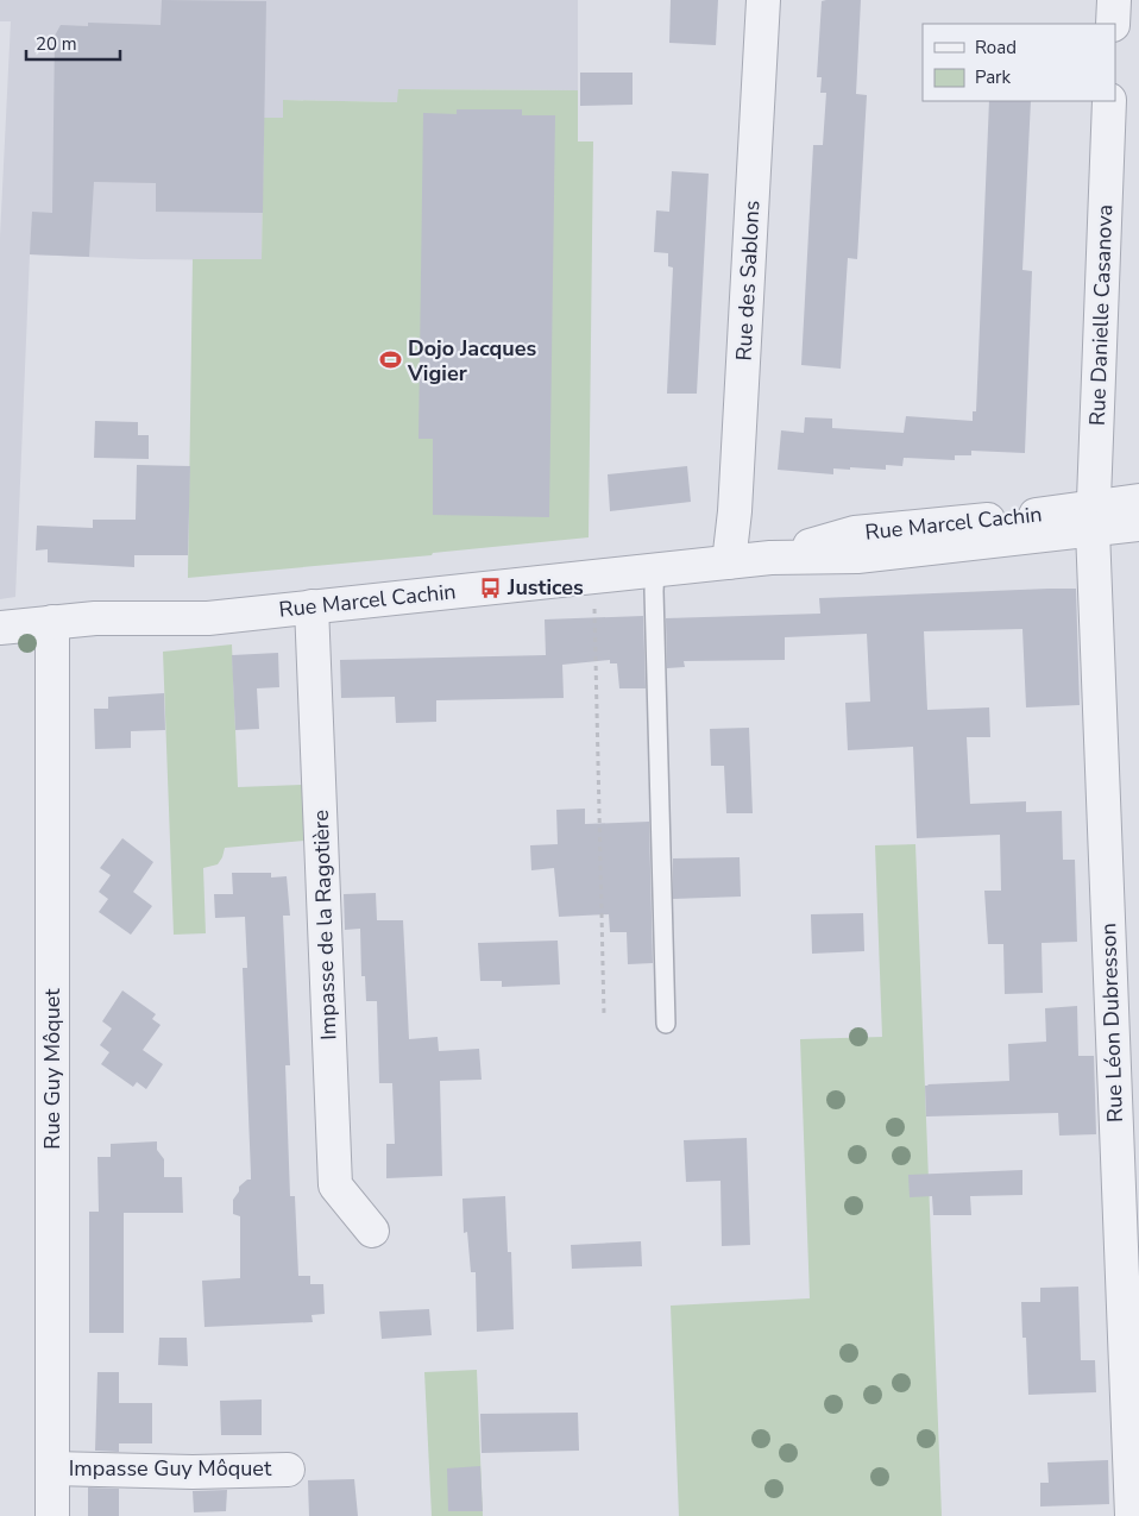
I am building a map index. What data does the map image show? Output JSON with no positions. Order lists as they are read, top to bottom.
{
  "streets": {
    "street": [
      "Rue des Sablons",
      "Rue Danielle Casanova",
      "Rue Marcel Cachin",
      "Impasse de la Ragotière",
      "Rue Léon Dubresson",
      "Rue Guy Môquet",
      "Impasse Guy Môquet"
    ]
  },
  "crossings": [
    ["Rue des Sablons", "Rue Marcel Cachin"],
    ["Rue Danielle Casanova", "Rue Marcel Cachin"],
    ["Rue Danielle Casanova", "Rue Léon Dubresson"],
    ["Rue Marcel Cachin", "Impasse de la Ragotière"],
    ["Rue Marcel Cachin", "Rue Léon Dubresson"],
    ["Rue Marcel Cachin", "Rue Guy Môquet"],
    ["Rue Guy Môquet", "Impasse Guy Môquet"]
  ],
  "places": {
    "sports": ["Dojo Jacques Vigier"],
    "bus stop": ["Justices"]
  },
  "legend": ["Road", "Park"],
  "scale_bar": "20 m"
}
